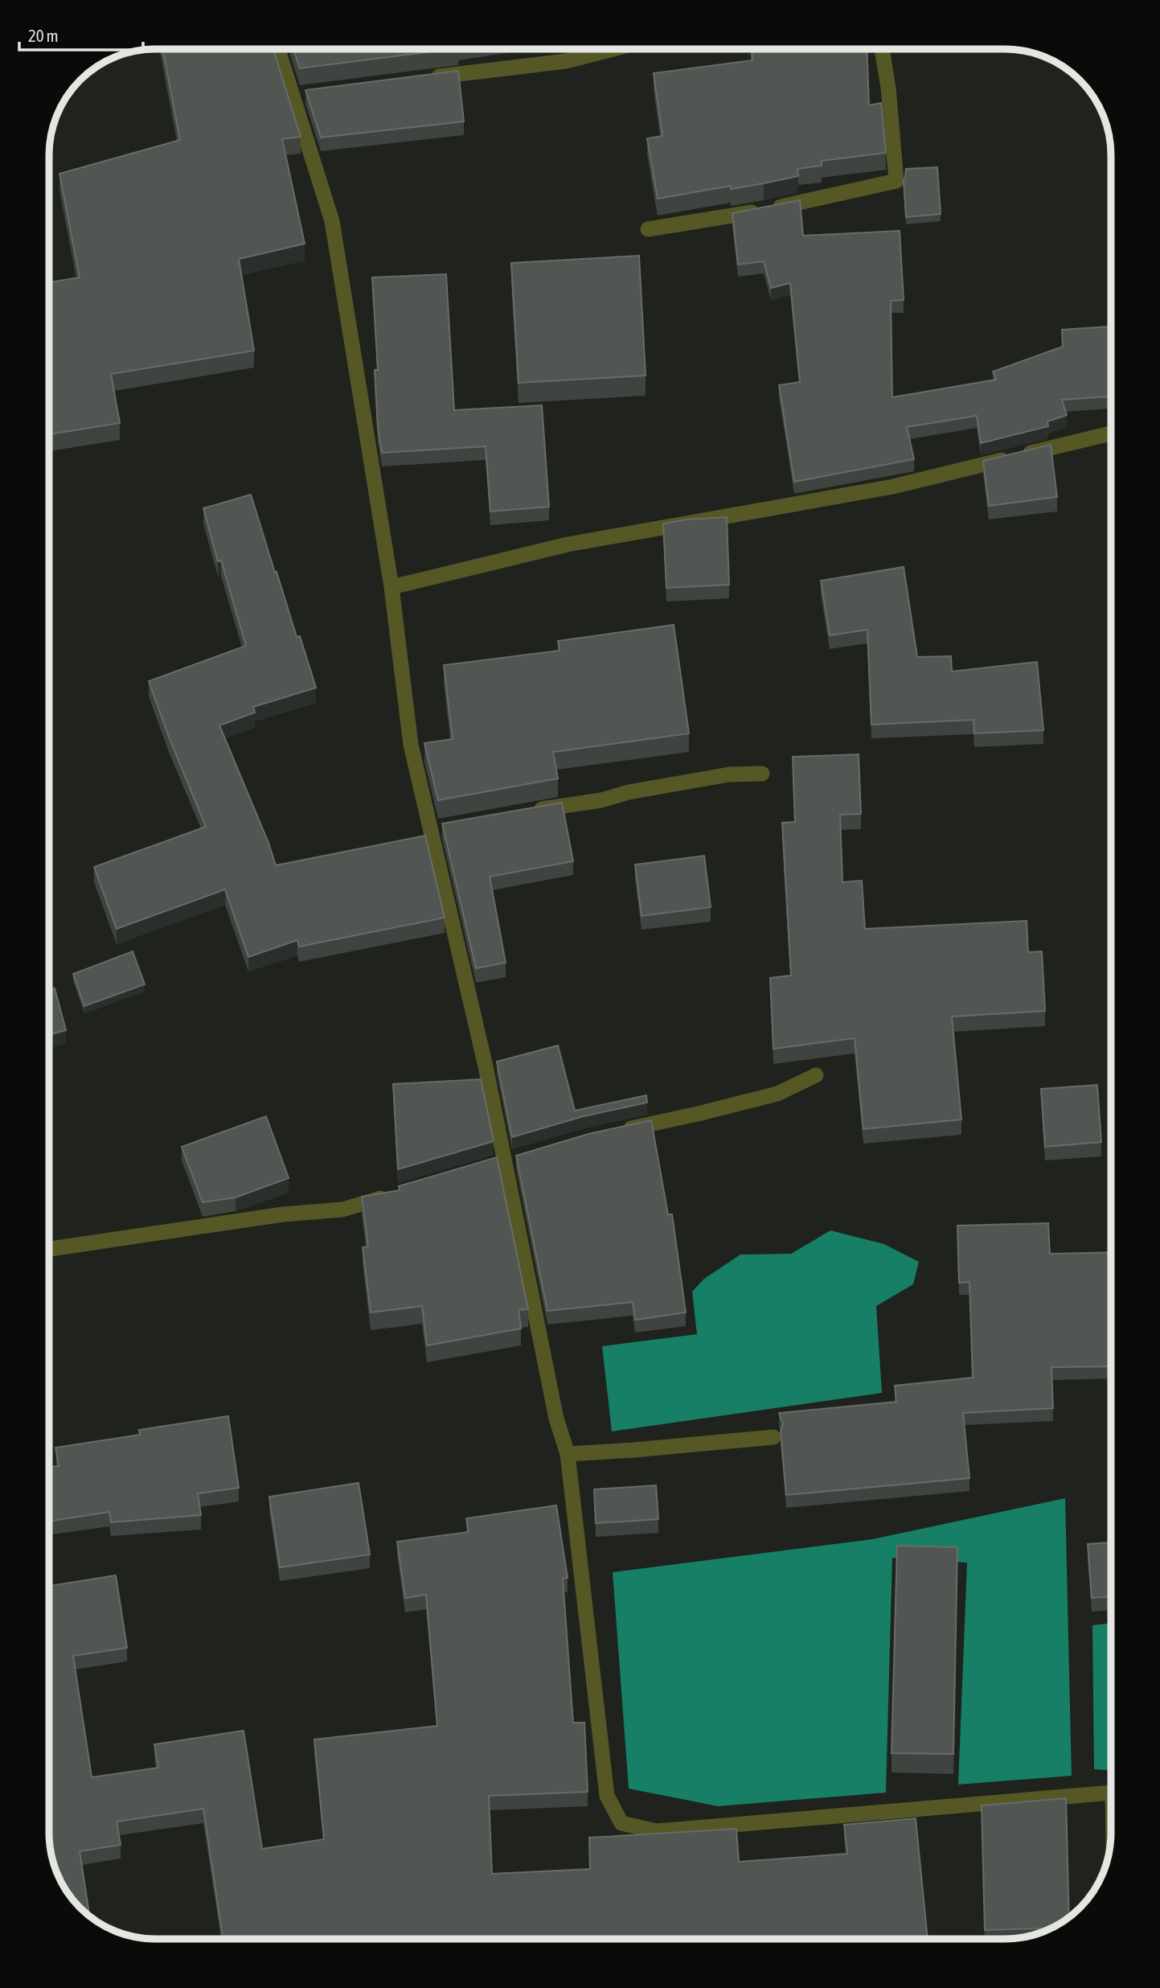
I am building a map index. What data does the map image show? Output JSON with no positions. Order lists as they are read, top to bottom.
{
  "scale_bar": "20 m"
}
